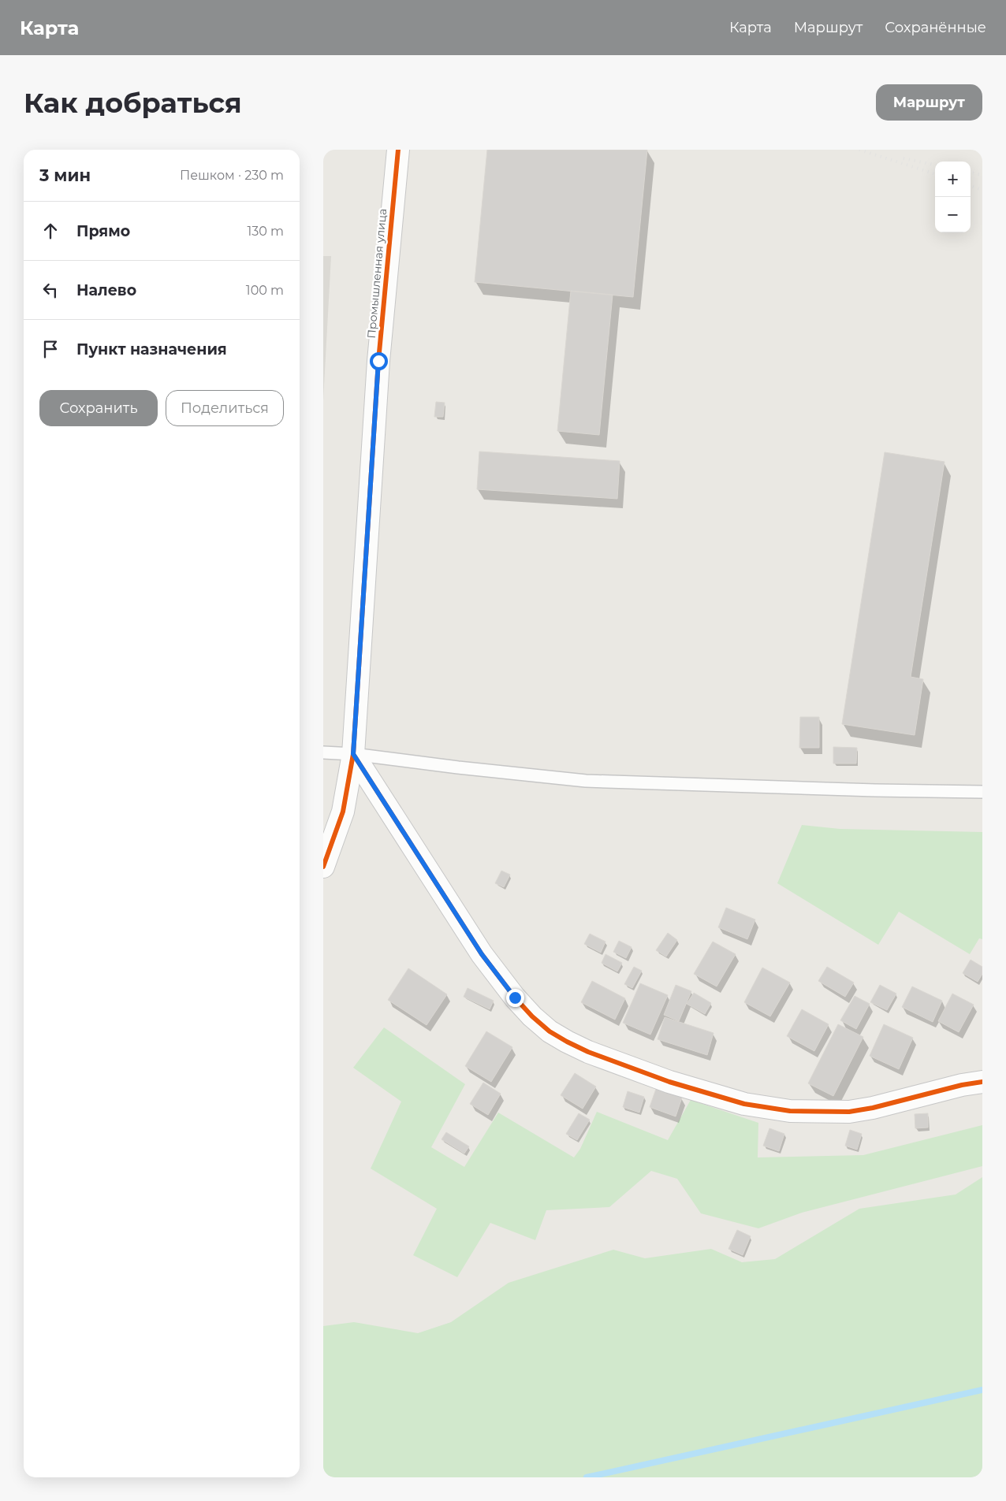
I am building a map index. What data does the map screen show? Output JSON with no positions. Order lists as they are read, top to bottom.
{
  "streets": {
    "street": ["Промышленная улица"]
  },
  "page": {
    "header": "Карта",
    "nav": ["Карта", "Маршрут", "Сохранённые"],
    "buttons": [
      "Маршрут",
      ["Сохранить", "Поделиться"]
    ],
    "title": "Как добраться",
    "heading": ["3 мин", "Пешком · 230 m"],
    "map_buttons": ["+", "−"],
    "list": [
      ["Прямо", "130 m"],
      ["Налево", "100 m"],
      "Пункт назначения"
    ]
  }
}
